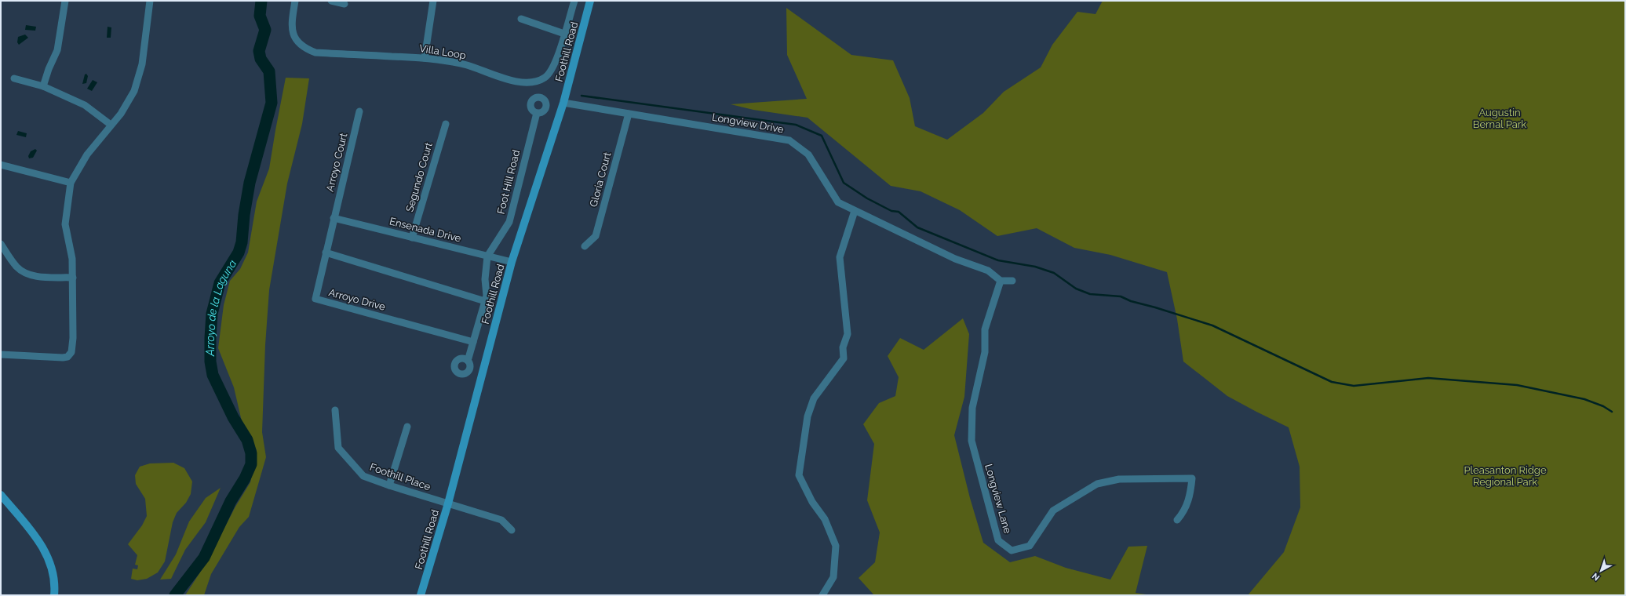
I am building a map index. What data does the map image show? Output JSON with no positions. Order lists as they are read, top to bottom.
{
  "streets": {
    "main road": ["Foothill Road"],
    "street": [
      "Villa Loop",
      "Longview Drive",
      "Arroyo Court",
      "Segundo Court",
      "Gloria Court",
      "Foot Hill Road",
      "Ensenada Drive",
      "Arroyo Drive",
      "Foothill Place",
      "Longview Lane"
    ]
  },
  "crossings": [
    ["Foothill Road", "Longview Drive"],
    ["Foothill Road", "Ensenada Drive"],
    ["Foothill Road", "Foothill Place"],
    ["Longview Drive", "Gloria Court"],
    ["Longview Drive", "Longview Lane"],
    ["Arroyo Court", "Ensenada Drive"],
    ["Arroyo Court", "Arroyo Drive"],
    ["Segundo Court", "Ensenada Drive"],
    ["Foot Hill Road", "Ensenada Drive"],
    ["Foot Hill Road", "Arroyo Drive"],
    ["Ensenada Drive", "Arroyo Drive"]
  ],
  "water": ["Arroyo de la Laguna"],
  "parks": ["Augustin Bernal Park", "Pleasanton Ridge Regional Park"],
  "north": "bottom left"
}
